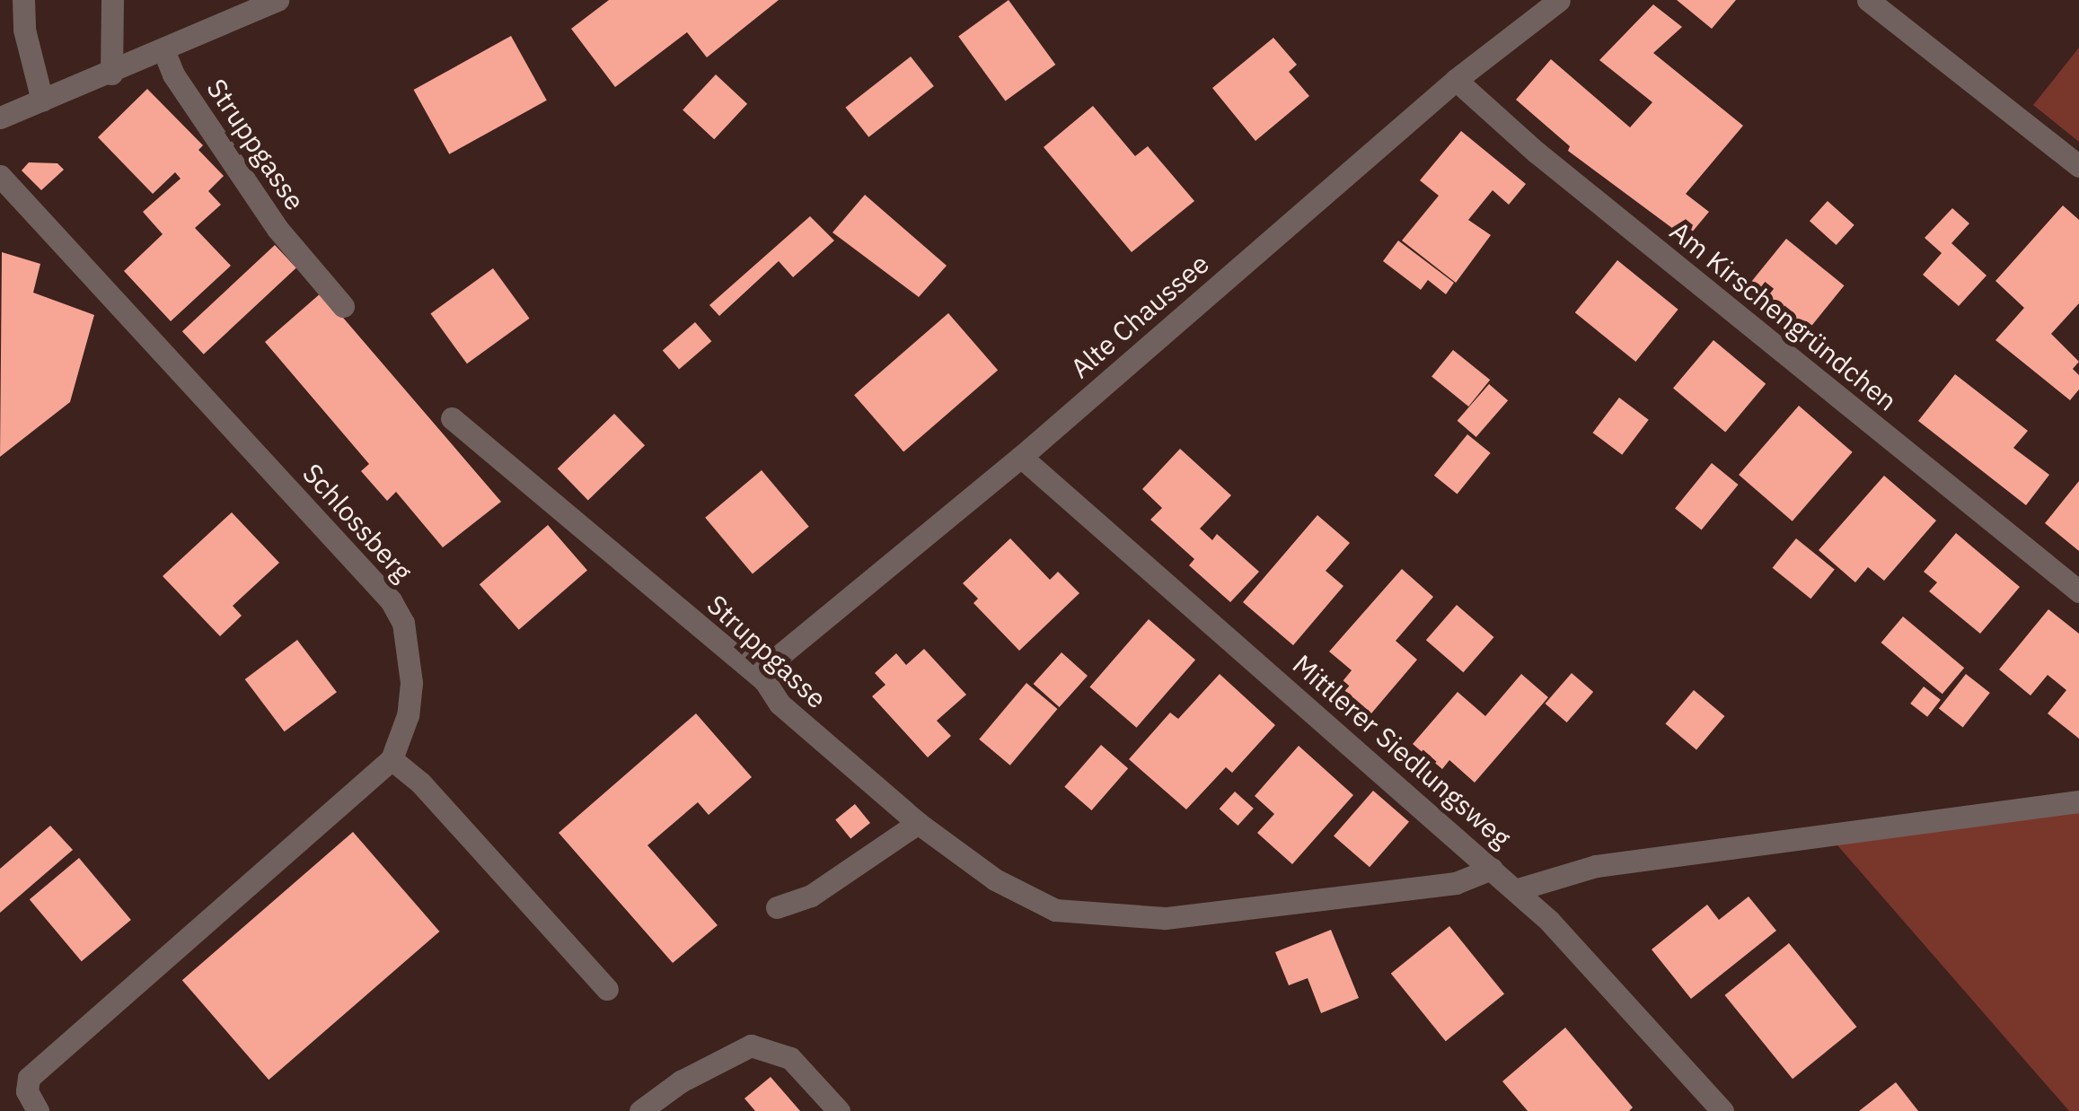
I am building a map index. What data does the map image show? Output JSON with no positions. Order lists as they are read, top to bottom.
{
  "streets": {
    "street": [
      "Struppgasse",
      "Alte Chaussee",
      "Am Kirschengründchen",
      "Schlossberg",
      "Mittlerer Siedlungsweg"
    ]
  },
  "crossings": [
    ["Struppgasse", "Alte Chaussee"],
    ["Struppgasse", "Mittlerer Siedlungsweg"],
    ["Alte Chaussee", "Am Kirschengründchen"],
    ["Alte Chaussee", "Mittlerer Siedlungsweg"]
  ]
}
